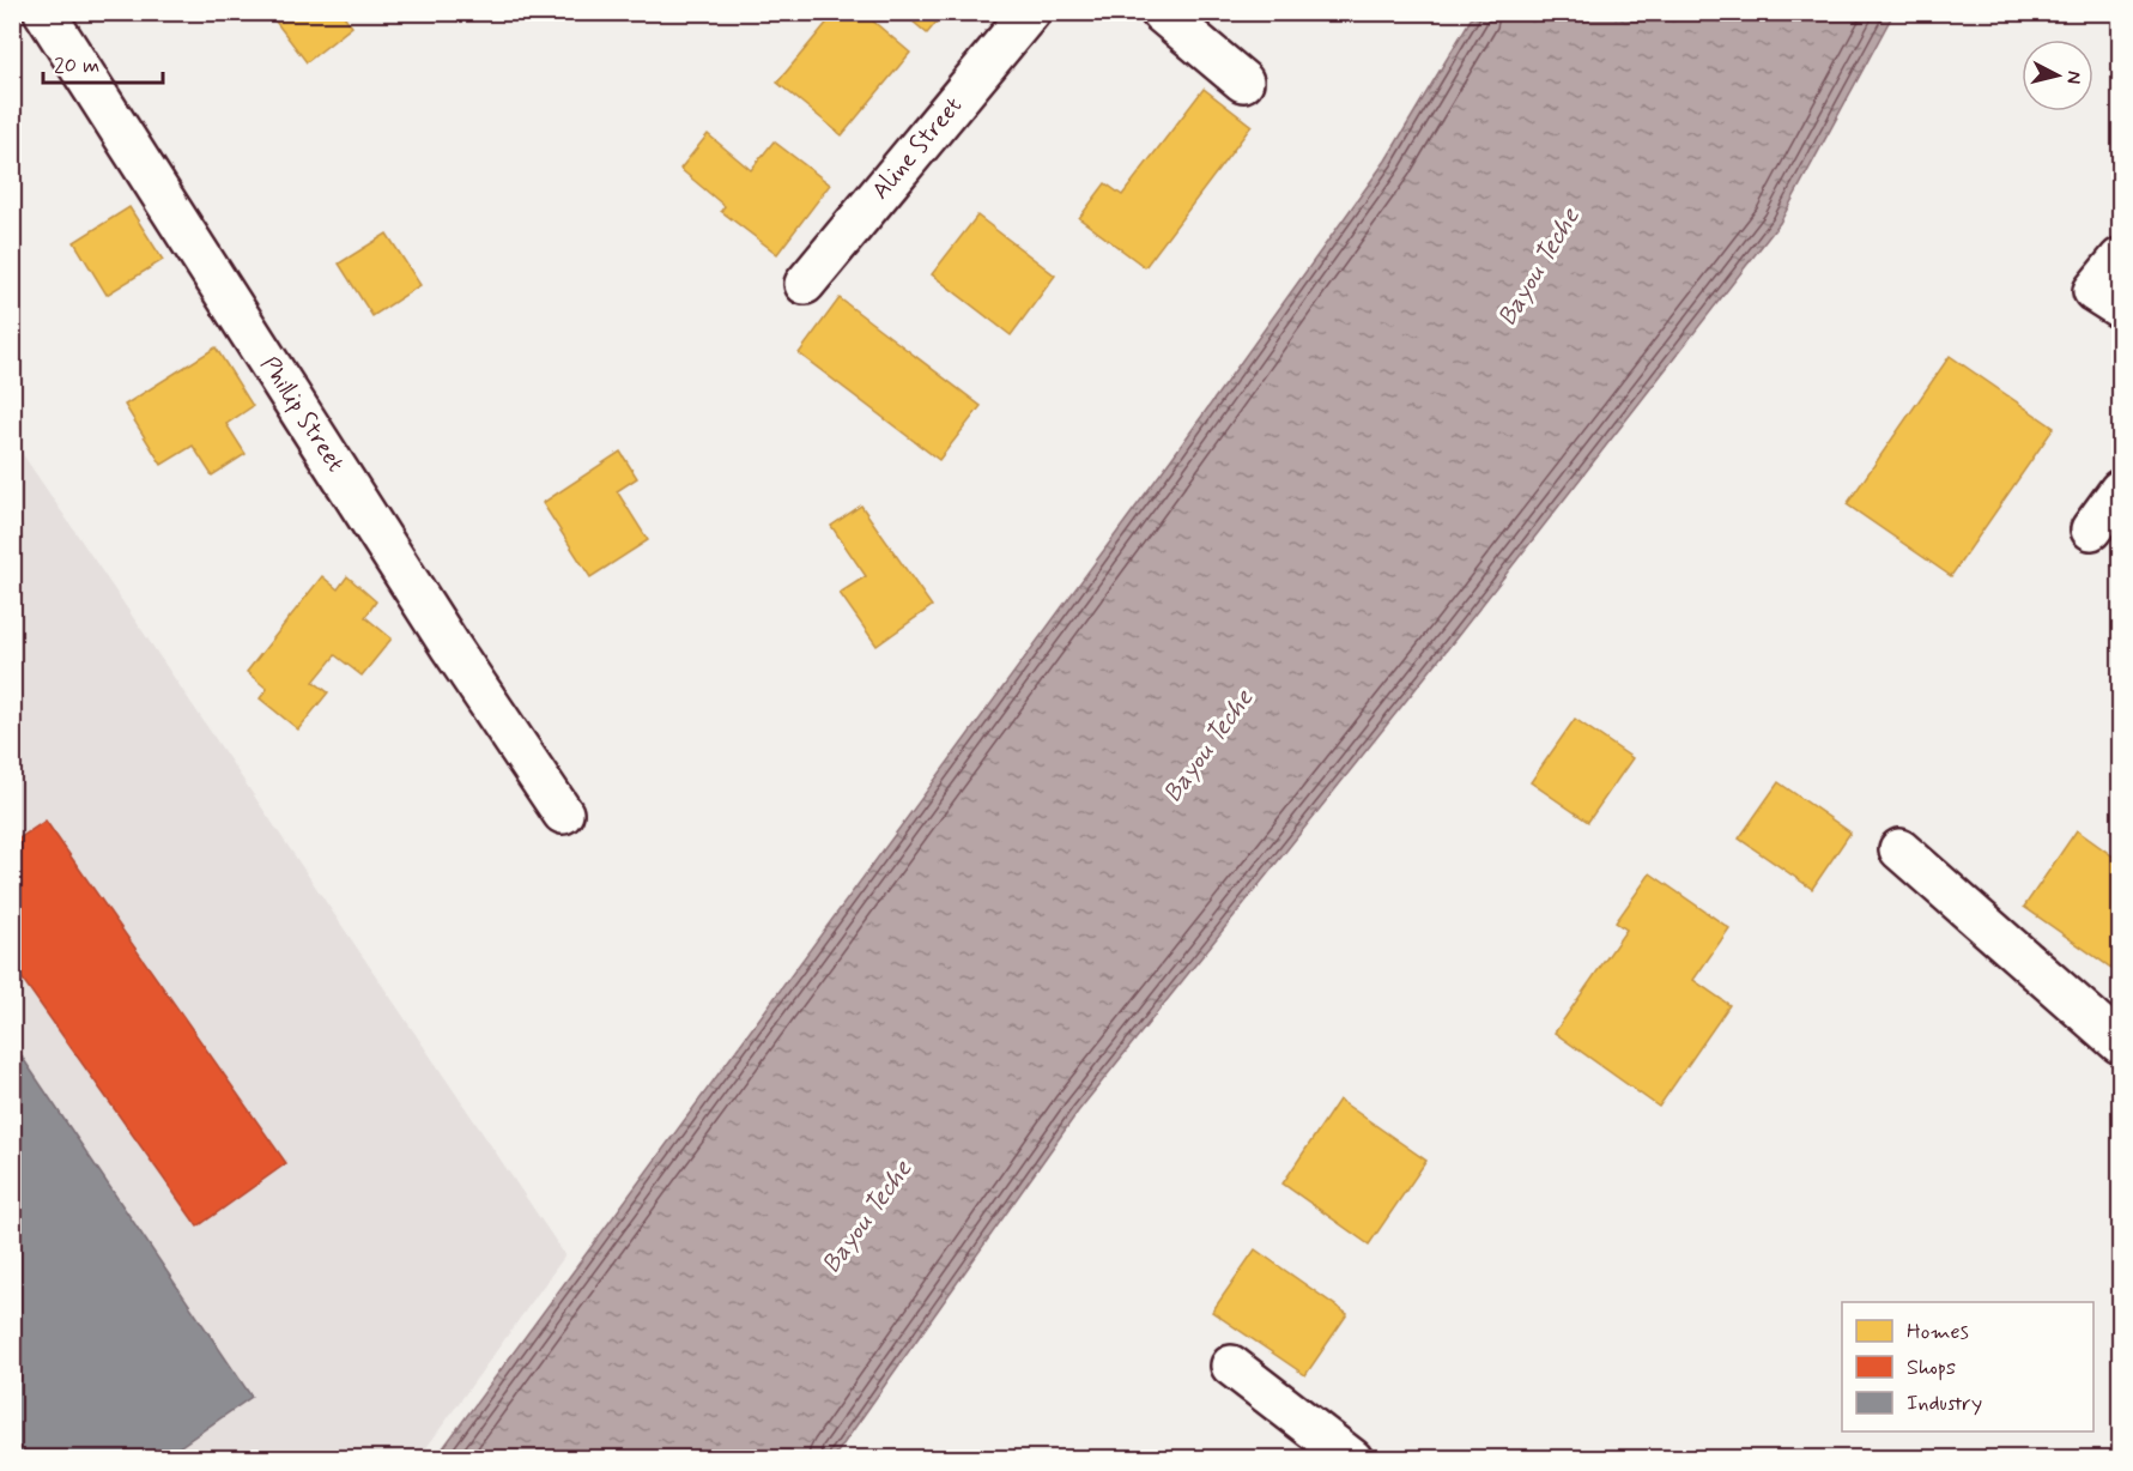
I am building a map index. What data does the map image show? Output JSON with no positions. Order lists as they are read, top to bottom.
{
  "streets": {
    "street": ["Aline Street", "Phillip Street"]
  },
  "water": ["Bayou Teche"],
  "legend": ["Homes", "Shops", "Industry"],
  "scale_bar": "20 m",
  "north": "right"
}
